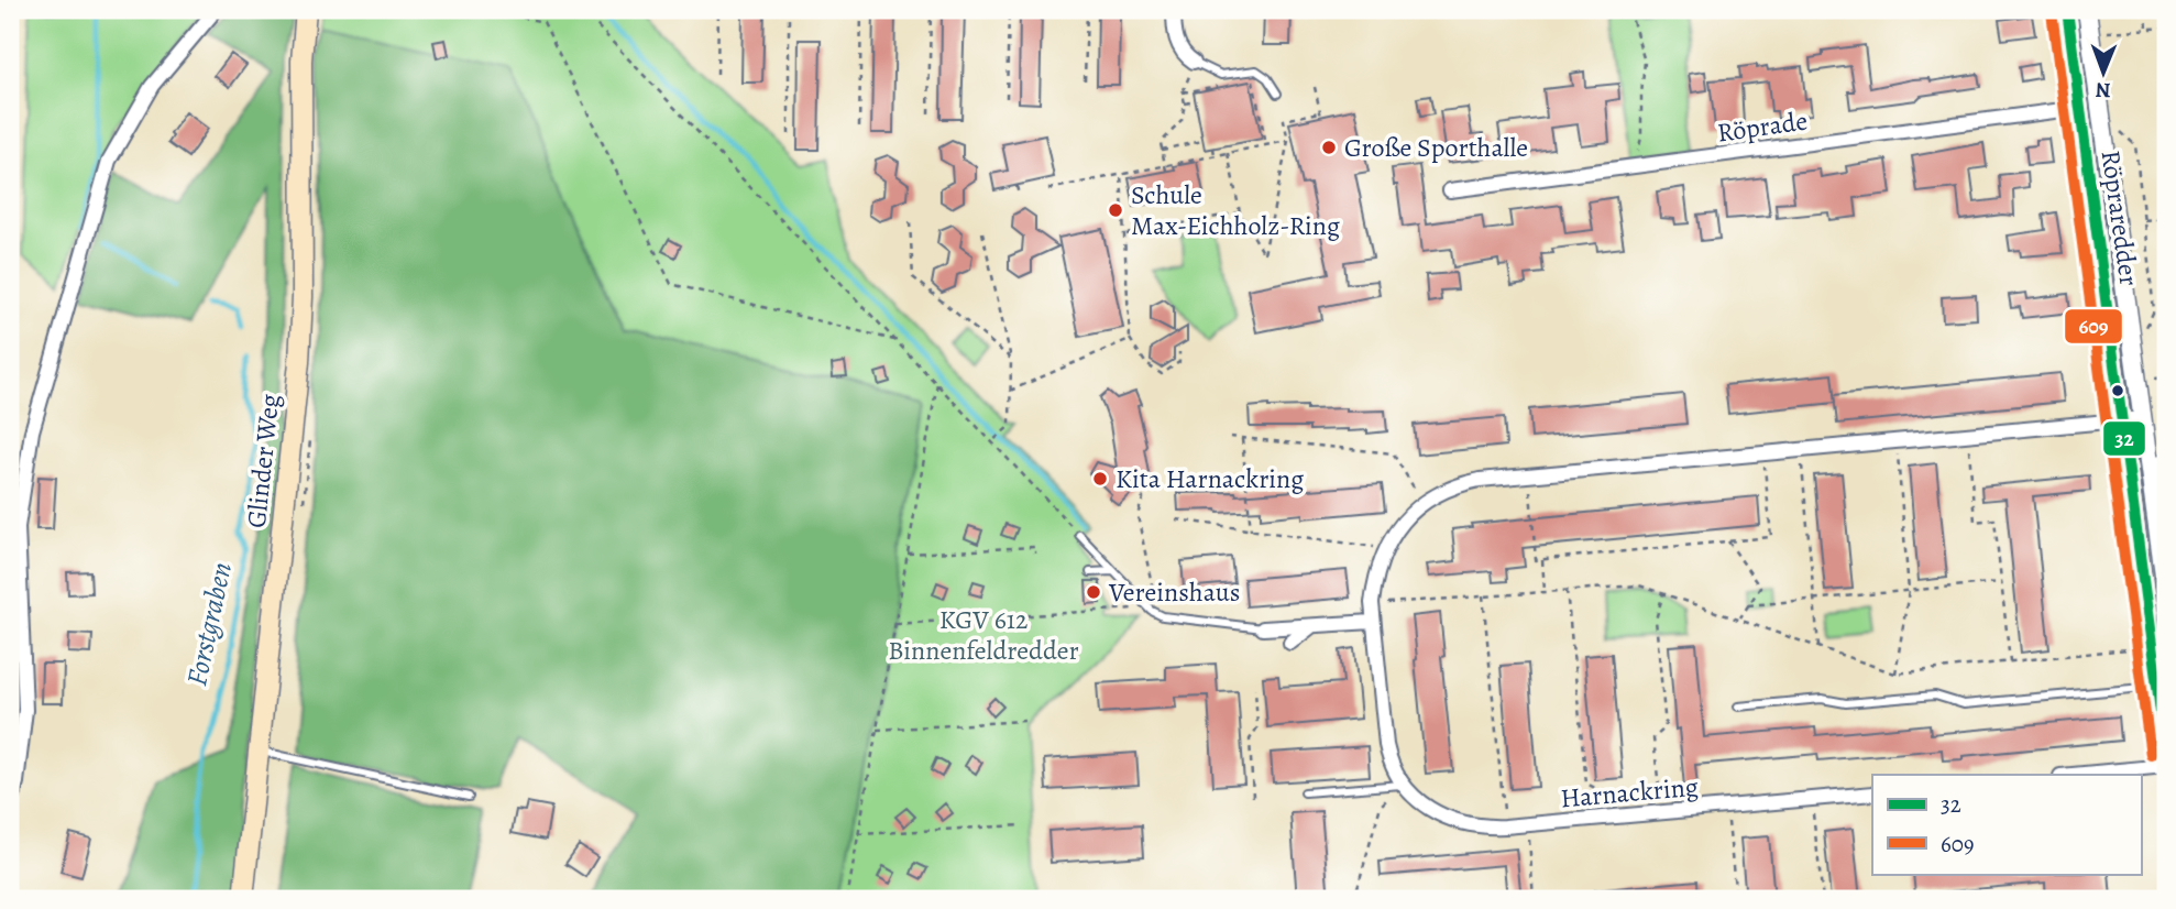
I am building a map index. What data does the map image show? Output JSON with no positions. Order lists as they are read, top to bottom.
{
  "streets": {
    "main road": ["Glinder Weg"],
    "street": ["Röprade", "Röpraredder", "Harnackring"]
  },
  "crossings": [
    ["Röprade", "Röpraredder"],
    ["Röpraredder", "Harnackring"]
  ],
  "water": ["Forstgraben"],
  "parks": ["KGV 612 Binnenfeldredder"],
  "places": [
    "Große Sporthalle",
    "Schule Max-Eichholz-Ring",
    "Kita Harnackring",
    "Vereinshaus"
  ],
  "lines": ["transit line 32", "transit line 609"],
  "legend": ["32", "609"],
  "north": "bottom"
}
